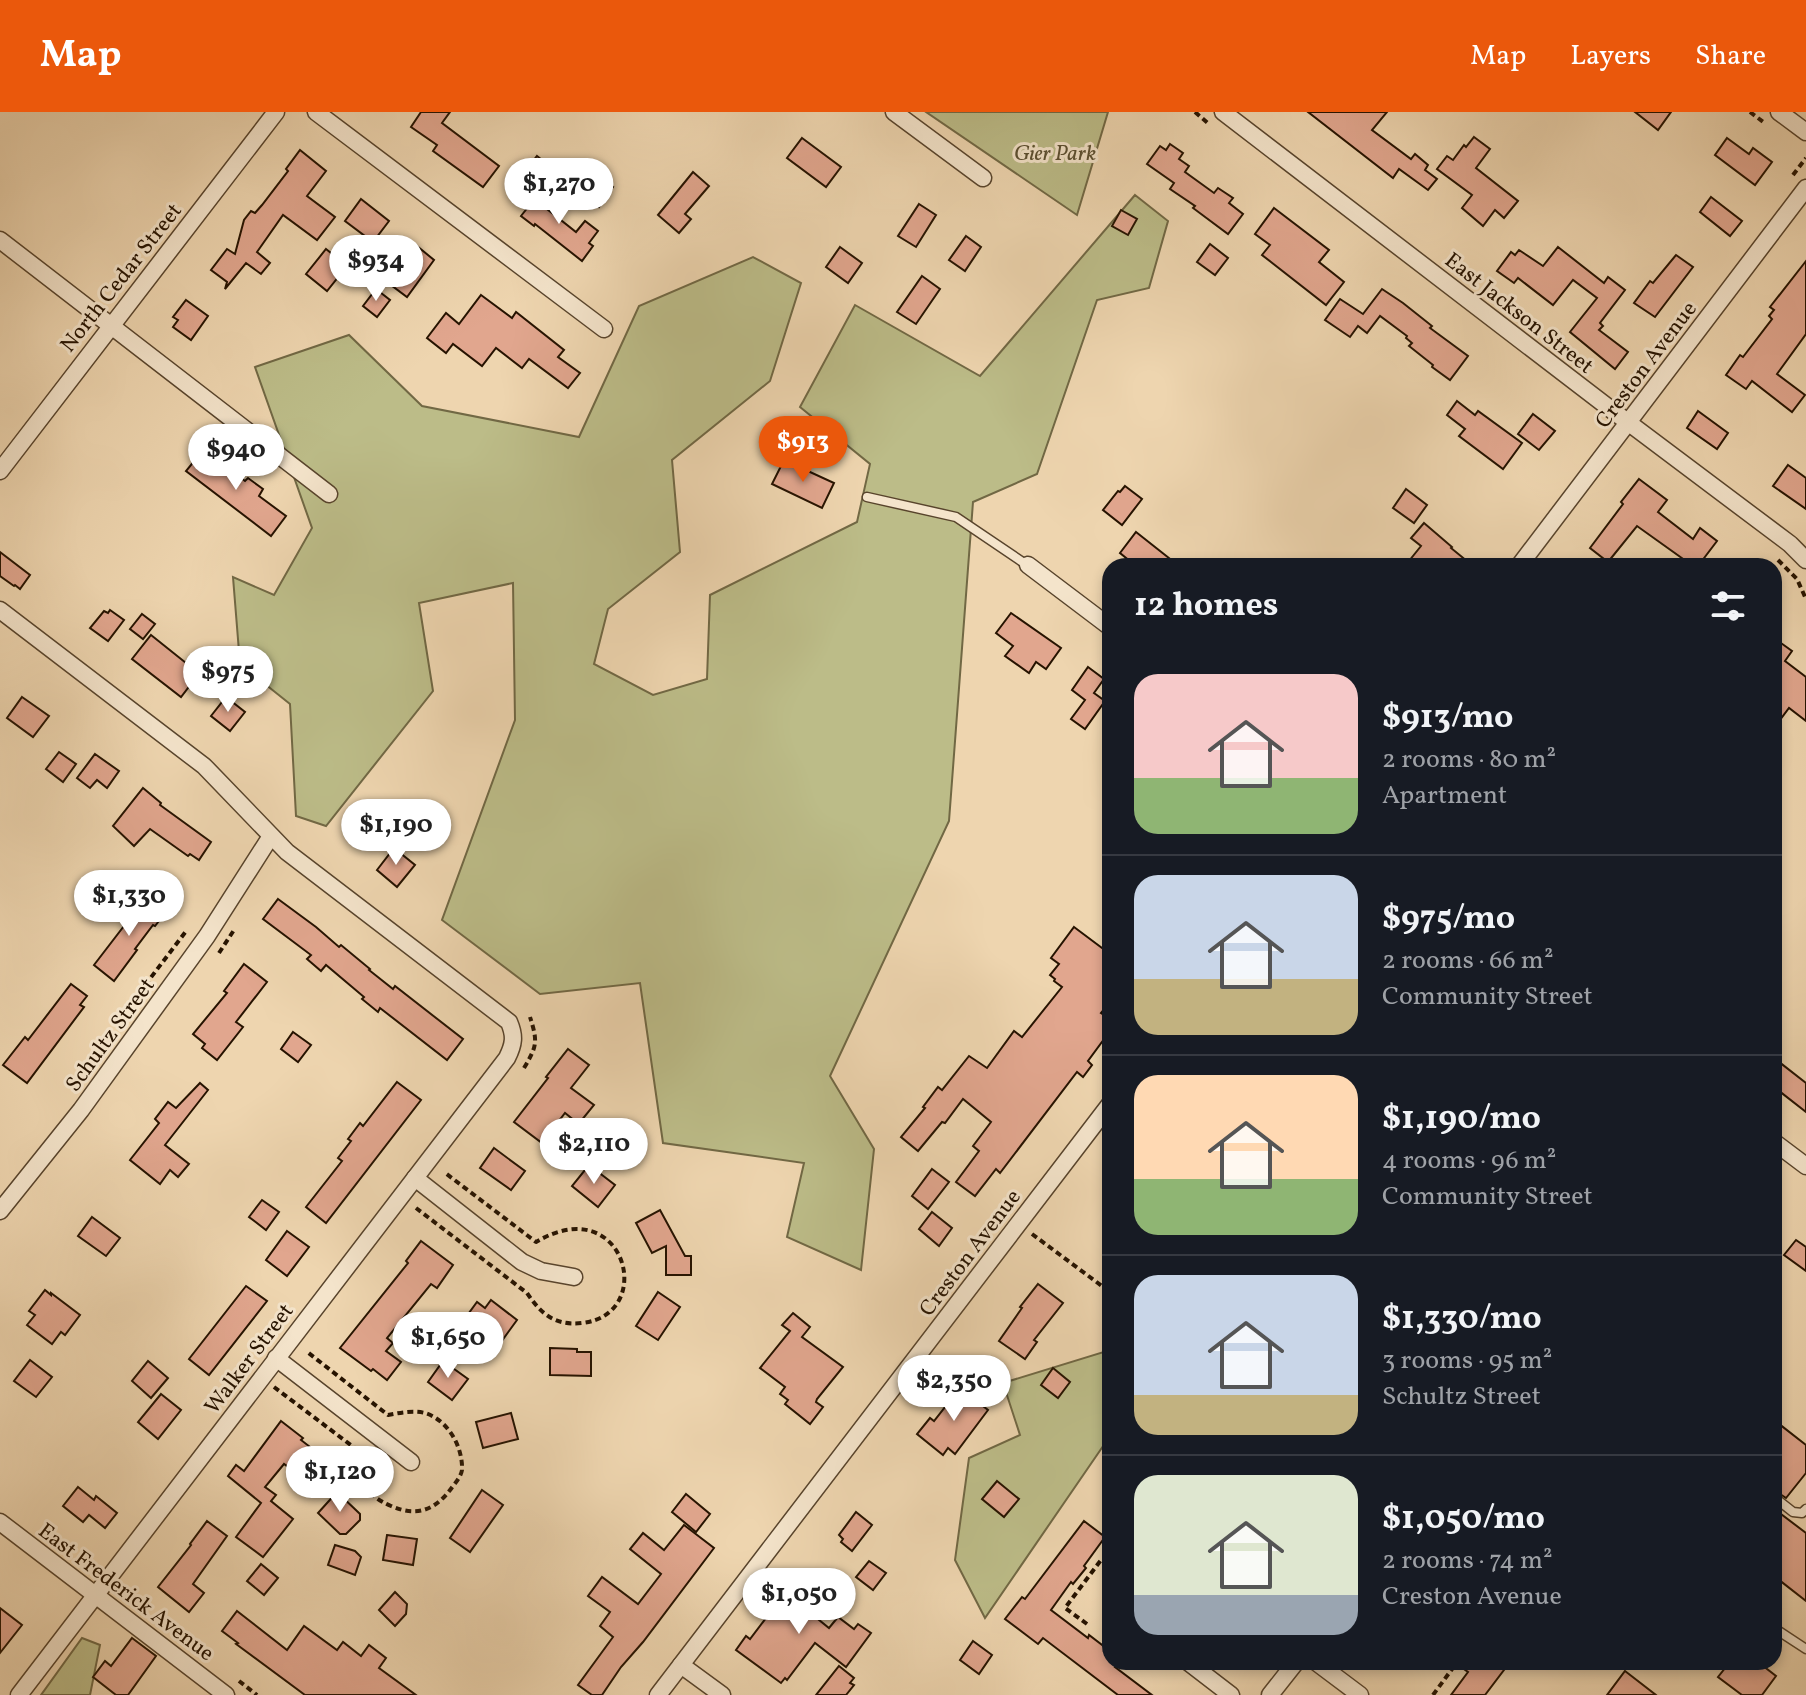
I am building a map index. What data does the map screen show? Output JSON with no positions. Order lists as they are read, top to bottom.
{
  "streets": {
    "street": [
      "North Cedar Street",
      "East Jackson Street",
      "Creston Avenue",
      "Schultz Street",
      "Walker Street",
      "East Frederick Avenue"
    ]
  },
  "crossings": [
    ["East Jackson Street", "Creston Avenue"],
    ["Schultz Street", "Walker Street"],
    ["Walker Street", "East Frederick Avenue"]
  ],
  "parks": ["Gier Park"],
  "page": {
    "header": "Map",
    "nav": ["Map", "Layers", "Share"],
    "price": [
      "$1,270",
      "$934",
      "$913",
      "$940",
      "$975",
      "$1,190",
      "$1,330",
      "$2,110",
      "$1,650",
      "$2,350",
      "$1,120",
      "$1,050"
    ],
    "heading": "12 homes",
    "list": [
      {
        "name": "$913/mo",
        "note": "2 rooms · 80 m² · Apartment"
      },
      {
        "name": "$975/mo",
        "note": "2 rooms · 66 m² · Community Street"
      },
      {
        "name": "$1,190/mo",
        "note": "4 rooms · 96 m² · Community Street"
      },
      {
        "name": "$1,330/mo",
        "note": "3 rooms · 95 m² · Schultz Street"
      },
      {
        "name": "$1,050/mo",
        "note": "2 rooms · 74 m² · Creston Avenue"
      }
    ]
  }
}
